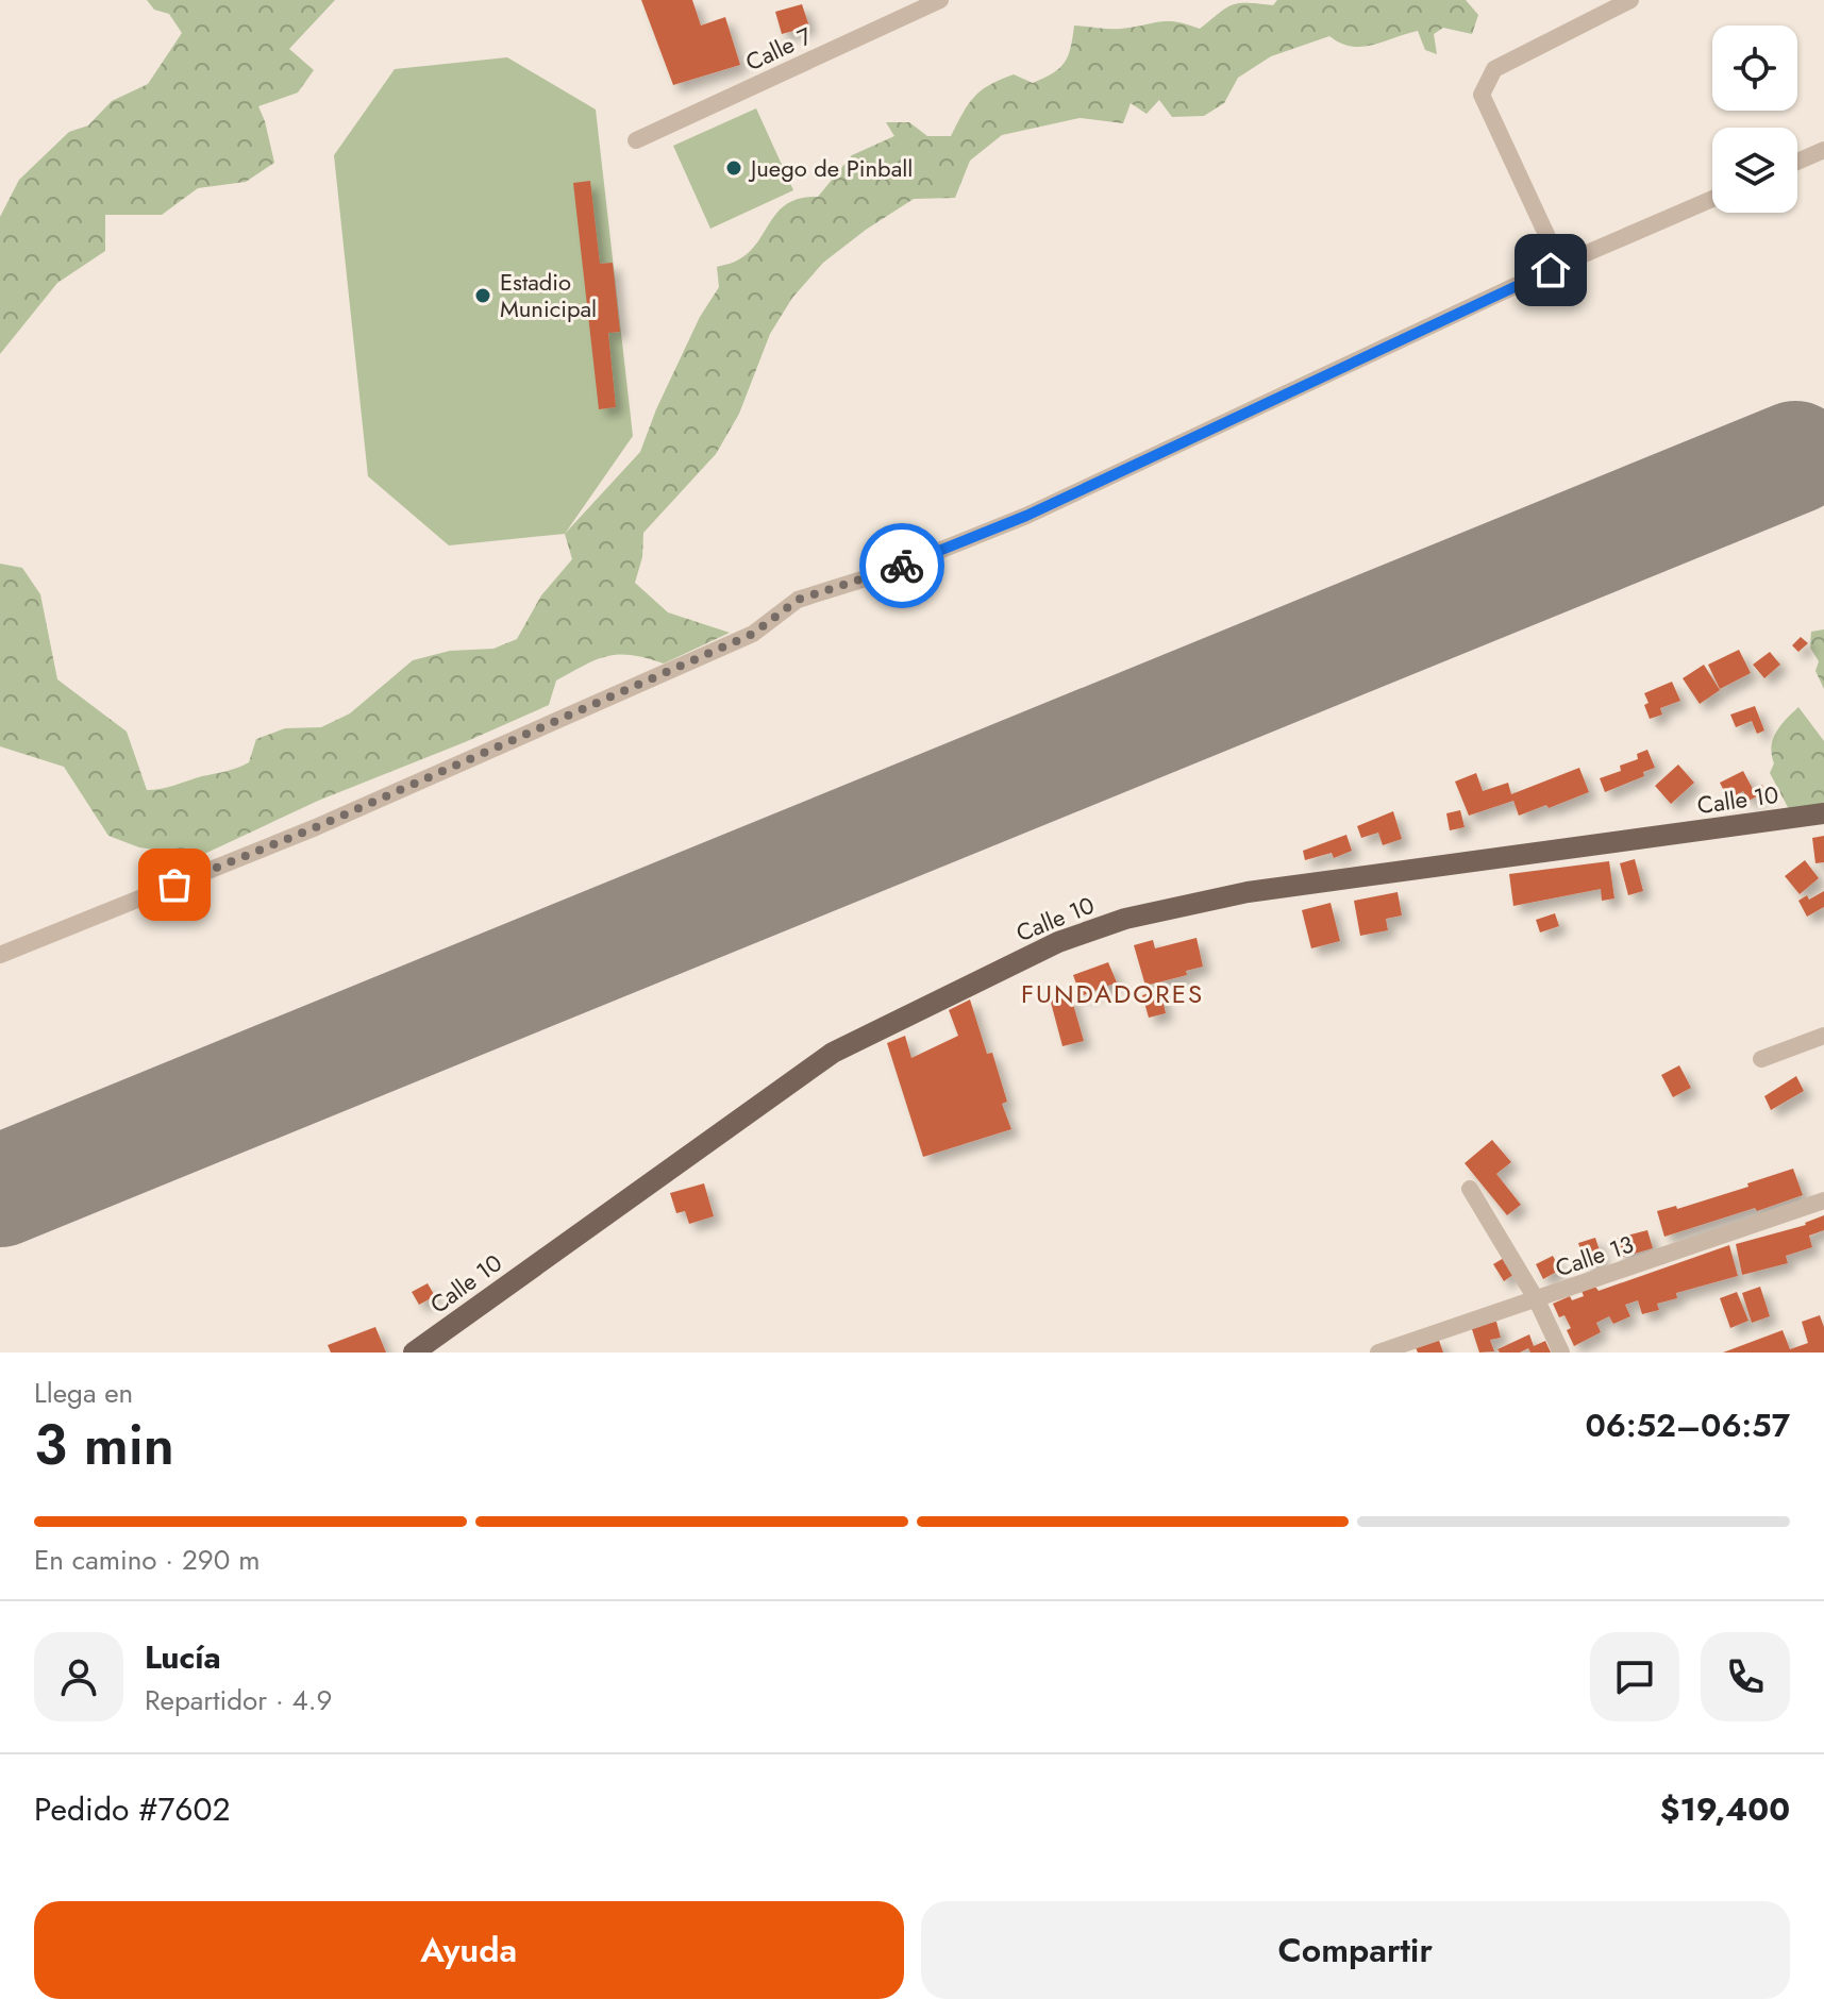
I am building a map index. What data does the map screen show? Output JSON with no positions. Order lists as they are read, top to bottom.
{
  "streets": {
    "main road": ["Calle 10"],
    "street": ["Calle 7", "Calle 13"]
  },
  "districts": ["FUNDADORES"],
  "places": ["Juego de Pinball", "Estadio Municipal"],
  "page": {
    "heading": ["3 min", "Llega en", "06:52–06:57"],
    "panel": [
      "Lucía",
      "Repartidor · 4.9",
      "Pedido #7602",
      "$19,400"
    ],
    "bar": "En camino · 290 m",
    "buttons": ["Ayuda", "Compartir"]
  }
}
